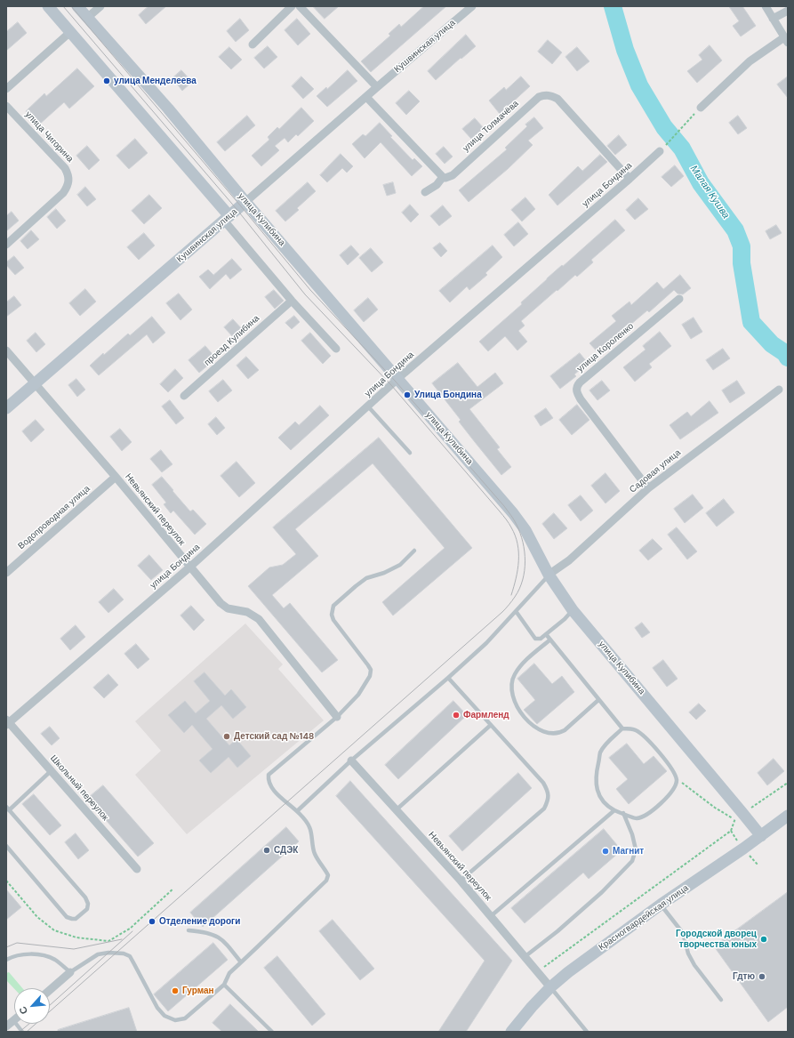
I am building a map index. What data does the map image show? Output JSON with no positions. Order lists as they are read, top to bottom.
{
  "streets": {
    "main road": ["Кушвинская улица", "улица Кулибина", "Красногвардейская улица"],
    "street": [
      "улица Толмачёва",
      "улица Чигорина",
      "улица Бондина",
      "проезд Кулибина",
      "улица Короленко",
      "Садовая улица",
      "Невьянский переулок",
      "Водопроводная улица",
      "Школьный переулок"
    ]
  },
  "crossings": [
    ["Кушвинская улица", "улица Кулибина"],
    ["Кушвинская улица", "Невьянский переулок"],
    ["улица Толмачёва", "улица Бондина"],
    ["улица Бондина", "улица Кулибина"],
    ["улица Бондина", "Невьянский переулок"],
    ["улица Бондина", "Школьный переулок"],
    ["улица Кулибина", "Садовая улица"],
    ["улица Кулибина", "Красногвардейская улица"],
    ["улица Короленко", "Садовая улица"],
    ["Невьянский переулок", "Водопроводная улица"],
    ["Невьянский переулок", "Красногвардейская улица"]
  ],
  "water": ["Малая Кушва"],
  "places": [
    "улица Менделеева",
    "Улица Бондина",
    "Фармленд",
    "Детский сад №148",
    "СДЭК",
    "Магнит",
    "Отделение дороги",
    "Городской дворец творчества юных",
    "Гдтю",
    "Гурман"
  ],
  "north": "bottom left"
}
